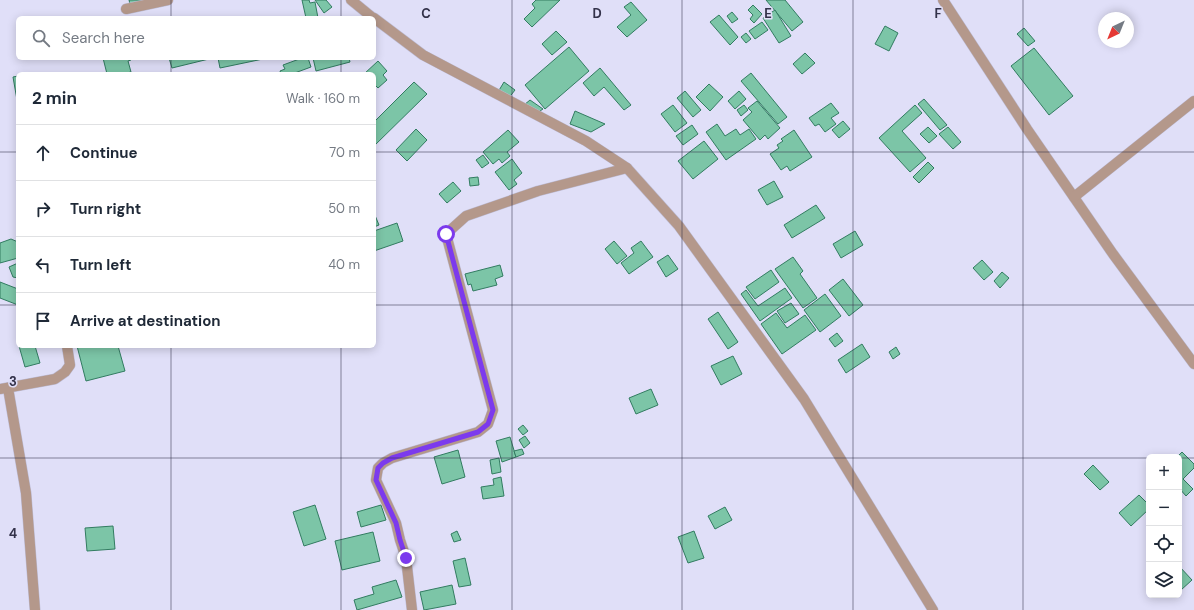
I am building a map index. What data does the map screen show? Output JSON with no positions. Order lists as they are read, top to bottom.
{
  "north": "bottom left",
  "page": {
    "search": "Search here",
    "heading": ["2 min", "Walk · 160 m"],
    "list": [
      ["Continue", "70 m"],
      ["Turn right", "50 m"],
      ["Turn left", "40 m"],
      "Arrive at destination"
    ],
    "map_buttons": ["+", "−"]
  },
  "grid": {
    "columns": [
      "C",
      "D",
      "E",
      "F"
    ],
    "rows": ["3", "4"]
  }
}
